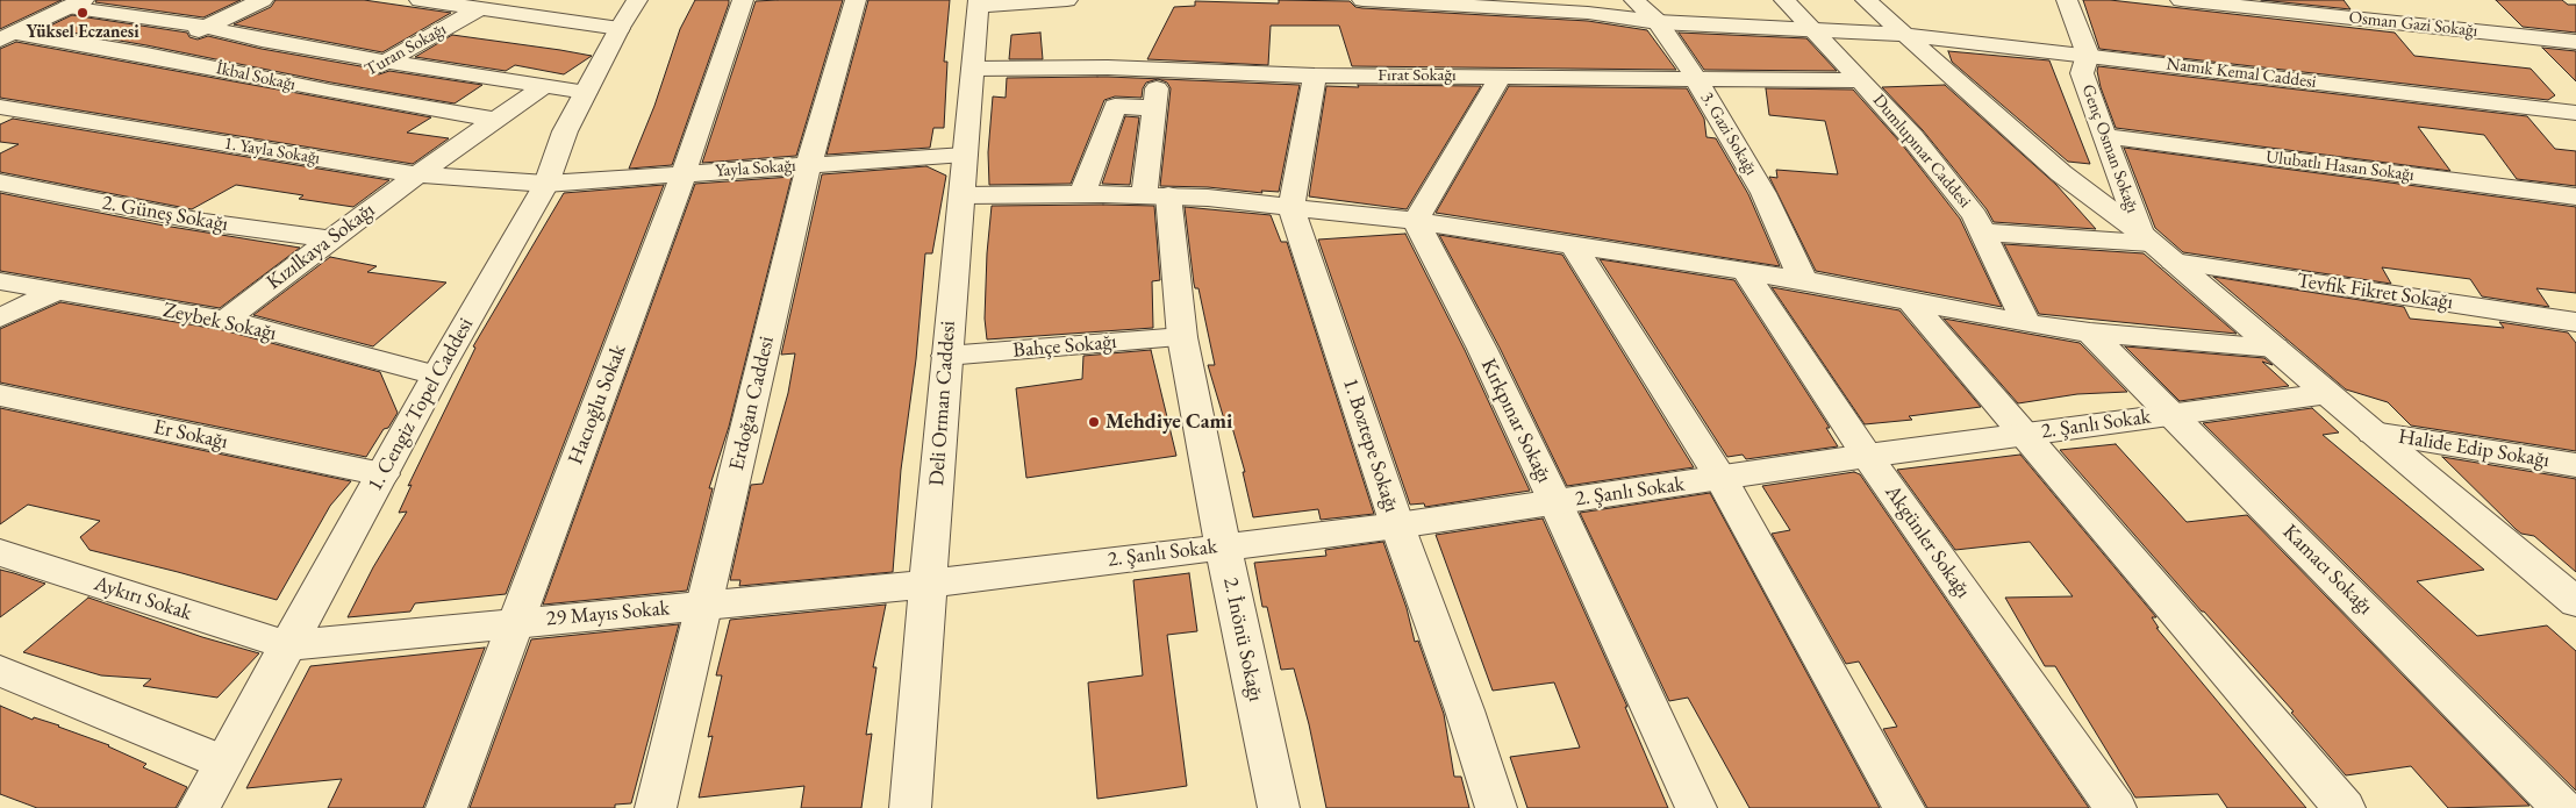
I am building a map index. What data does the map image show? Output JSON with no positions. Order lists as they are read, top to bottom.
{
  "streets": {
    "street": [
      "Osman Gazi Sokağı",
      "Turan Sokağı",
      "Namık Kemal Caddesi",
      "Fırat Sokağı",
      "İkbal Sokağı",
      "3. Gazi Sokağı",
      "Genç Osman Sokağı",
      "1. Yayla Sokağı",
      "Dumlupınar Caddesi",
      "Ulubatlı Hasan Sokağı",
      "Yayla Sokağı",
      "2. Güneş Sokağı",
      "Kızılkaya Sokağı",
      "Tevfik Fikret Sokağı",
      "Zeybek Sokağı",
      "Bahçe Sokağı",
      "Erdoğan Caddesi",
      "Deli Orman Caddesi",
      "1. Cengiz Topel Caddesi",
      "Hacıoğlu Sokak",
      "Kırkpınar Sokağı",
      "2. Şanlı Sokak",
      "Er Sokağı",
      "1. Boztepe Sokağı",
      "Halide Edip Sokağı",
      "Akgünler Sokağı",
      "Kamacı Sokağı",
      "Aykırı Sokak",
      "29 Mayıs Sokak",
      "2. İnönü Sokağı"
    ]
  },
  "crossings": [
    ["Turan Sokağı", "İkbal Sokağı"],
    ["Namık Kemal Caddesi", "3. Gazi Sokağı"],
    ["Namık Kemal Caddesi", "Genç Osman Sokağı"],
    ["Namık Kemal Caddesi", "Dumlupınar Caddesi"],
    ["Fırat Sokağı", "3. Gazi Sokağı"],
    ["Fırat Sokağı", "Dumlupınar Caddesi"],
    ["Fırat Sokağı", "Deli Orman Caddesi"],
    ["Fırat Sokağı", "1. Boztepe Sokağı"],
    ["Fırat Sokağı", "2. İnönü Sokağı"],
    ["İkbal Sokağı", "Kızılkaya Sokağı"],
    ["Genç Osman Sokağı", "Ulubatlı Hasan Sokağı"],
    ["Genç Osman Sokağı", "Tevfik Fikret Sokağı"],
    ["1. Yayla Sokağı", "Yayla Sokağı"],
    ["1. Yayla Sokağı", "Kızılkaya Sokağı"],
    ["1. Yayla Sokağı", "1. Cengiz Topel Caddesi"],
    ["Dumlupınar Caddesi", "Tevfik Fikret Sokağı"],
    ["Yayla Sokağı", "Erdoğan Caddesi"],
    ["Yayla Sokağı", "Deli Orman Caddesi"],
    ["Yayla Sokağı", "1. Cengiz Topel Caddesi"],
    ["Yayla Sokağı", "Hacıoğlu Sokak"],
    ["2. Güneş Sokağı", "Kızılkaya Sokağı"],
    ["Kızılkaya Sokağı", "Zeybek Sokağı"],
    ["Zeybek Sokağı", "1. Cengiz Topel Caddesi"],
    ["Bahçe Sokağı", "Deli Orman Caddesi"],
    ["Bahçe Sokağı", "2. İnönü Sokağı"],
    ["Erdoğan Caddesi", "29 Mayıs Sokak"],
    ["Deli Orman Caddesi", "2. Şanlı Sokak"],
    ["Deli Orman Caddesi", "29 Mayıs Sokak"],
    ["1. Cengiz Topel Caddesi", "Er Sokağı"],
    ["1. Cengiz Topel Caddesi", "Aykırı Sokak"],
    ["1. Cengiz Topel Caddesi", "29 Mayıs Sokak"],
    ["Hacıoğlu Sokak", "29 Mayıs Sokak"],
    ["Kırkpınar Sokağı", "2. Şanlı Sokak"],
    ["2. Şanlı Sokak", "1. Boztepe Sokağı"],
    ["2. Şanlı Sokak", "Akgünler Sokağı"],
    ["2. Şanlı Sokak", "Kamacı Sokağı"],
    ["2. Şanlı Sokak", "29 Mayıs Sokak"],
    ["2. Şanlı Sokak", "2. İnönü Sokağı"],
    ["Aykırı Sokak", "29 Mayıs Sokak"]
  ],
  "places": ["Yüksel Eczanesi", "Mehdiye Cami"]
}
